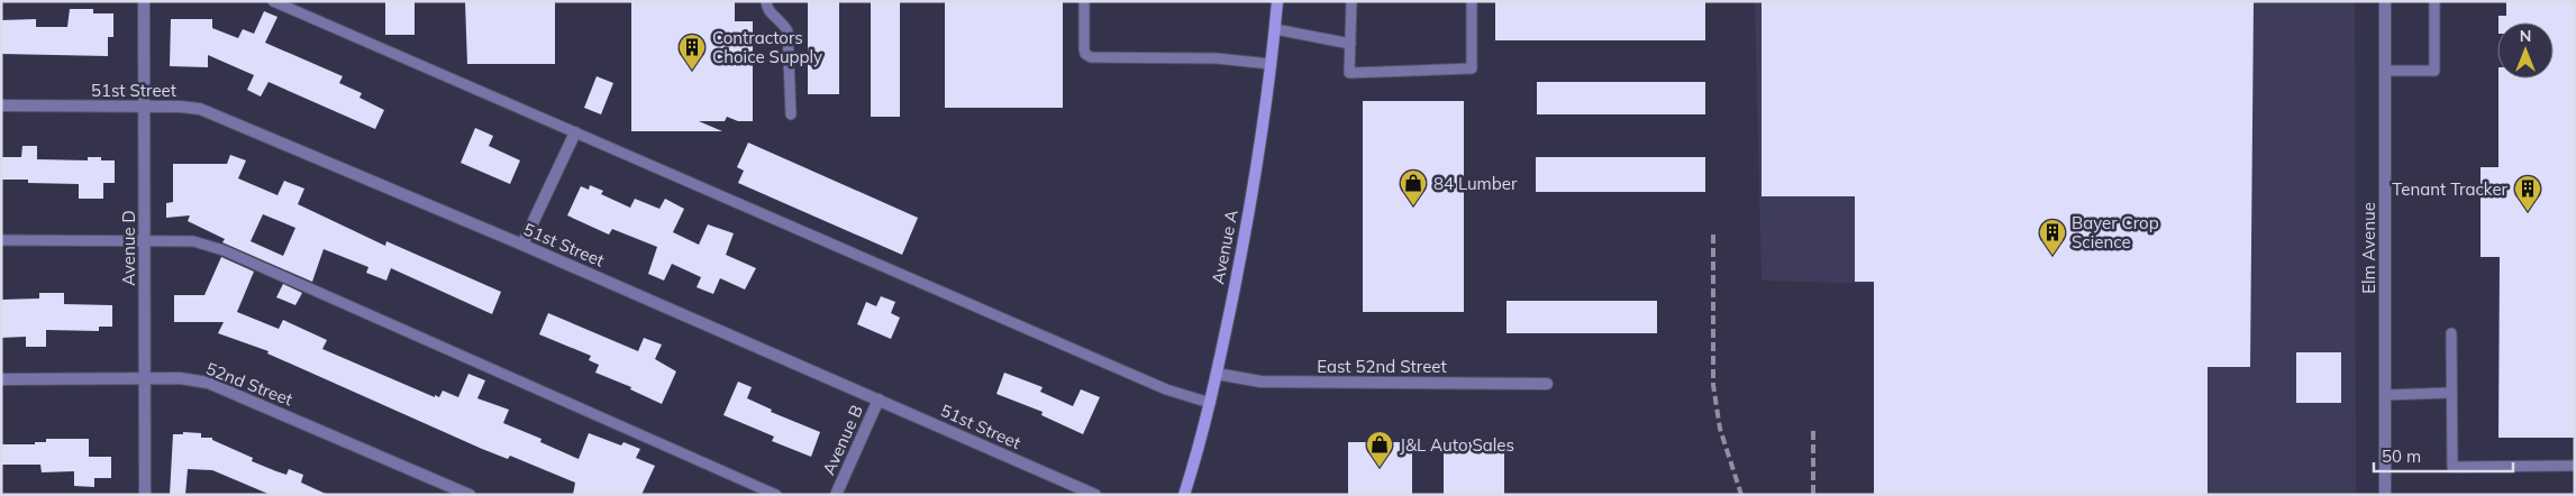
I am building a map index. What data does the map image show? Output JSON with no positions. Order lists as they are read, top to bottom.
{
  "streets": {
    "main road": ["Avenue A"],
    "street": [
      "51st Street",
      "Avenue D",
      "Elm Avenue",
      "East 52nd Street",
      "52nd Street",
      "Avenue B"
    ]
  },
  "crossings": [
    ["51st Street", "Avenue D"],
    ["51st Street", "Avenue B"],
    ["Avenue A", "East 52nd Street"],
    ["Avenue D", "52nd Street"]
  ],
  "places": {
    "building": ["Contractors Choice Supply", "Tenant Tracker", "Bayer Crop Science"],
    "shop": ["84 Lumber", "J&L Auto Sales"]
  },
  "scale_bar": "50 m",
  "north": "top"
}
